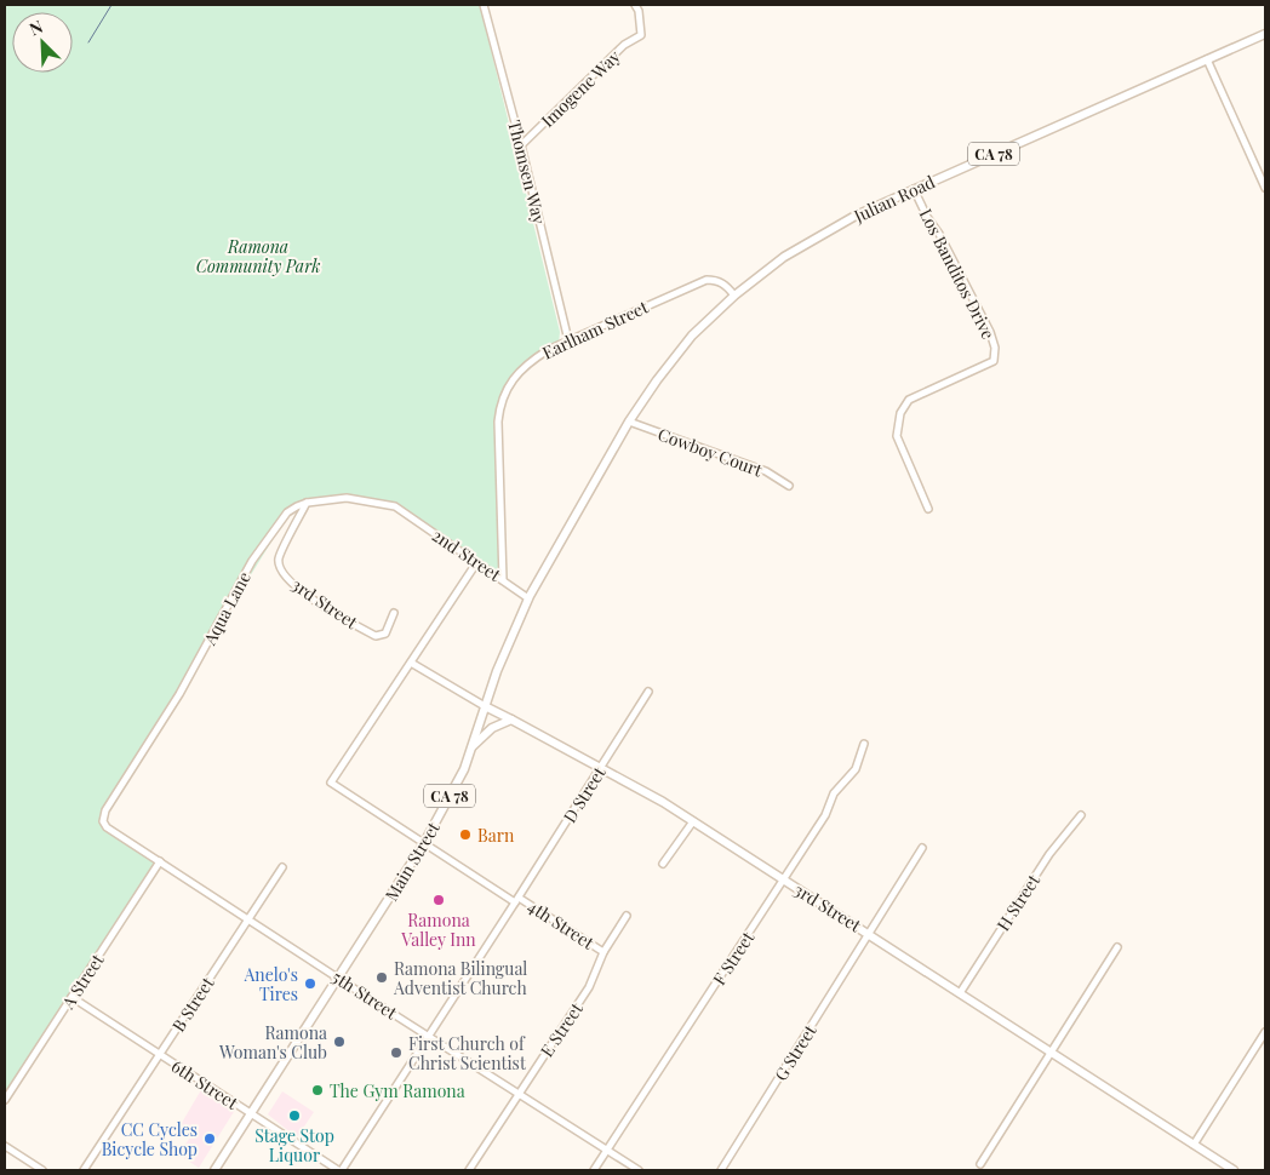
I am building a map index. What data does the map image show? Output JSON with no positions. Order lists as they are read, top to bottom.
{
  "streets": {
    "main road": [
      "CA 78",
      "Julian Road",
      "3rd Street",
      "Main Street"
    ],
    "street": [
      "Imogene Way",
      "Thomsen Way",
      "Los Banditos Drive",
      "Earlham Street",
      "Cowboy Court",
      "2nd Street",
      "Aqua Lane",
      "D Street",
      "H Street",
      "4th Street",
      "F Street",
      "A Street",
      "5th Street",
      "B Street",
      "E Street",
      "G Street",
      "6th Street"
    ]
  },
  "crossings": [
    ["Imogene Way", "Thomsen Way"],
    ["Thomsen Way", "Earlham Street"],
    ["Julian Road", "Los Banditos Drive"],
    ["Julian Road", "Earlham Street"],
    ["Julian Road", "Cowboy Court"],
    ["Julian Road", "Main Street"],
    ["Earlham Street", "2nd Street"],
    ["2nd Street", "Aqua Lane"],
    ["2nd Street", "Main Street"],
    ["3rd Street", "Aqua Lane"],
    ["3rd Street", "D Street"],
    ["3rd Street", "Main Street"],
    ["3rd Street", "H Street"],
    ["3rd Street", "4th Street"],
    ["3rd Street", "F Street"],
    ["3rd Street", "G Street"],
    ["Aqua Lane", "5th Street"],
    ["D Street", "4th Street"],
    ["D Street", "5th Street"],
    ["D Street", "6th Street"],
    ["Main Street", "4th Street"],
    ["Main Street", "5th Street"],
    ["Main Street", "6th Street"],
    ["4th Street", "E Street"],
    ["F Street", "5th Street"],
    ["A Street", "5th Street"],
    ["A Street", "6th Street"],
    ["5th Street", "B Street"],
    ["5th Street", "E Street"],
    ["B Street", "6th Street"]
  ],
  "parks": ["Ramona Community Park"],
  "places": [
    "Barn",
    "Ramona Valley Inn",
    "Ramona Bilingual Adventist Church",
    "Anelo's Tires",
    "Ramona Woman's Club",
    "First Church of Christ Scientist",
    "The Gym Ramona",
    "Stage Stop Liquor",
    "CC Cycles Bicycle Shop"
  ],
  "north": "top left"
}
